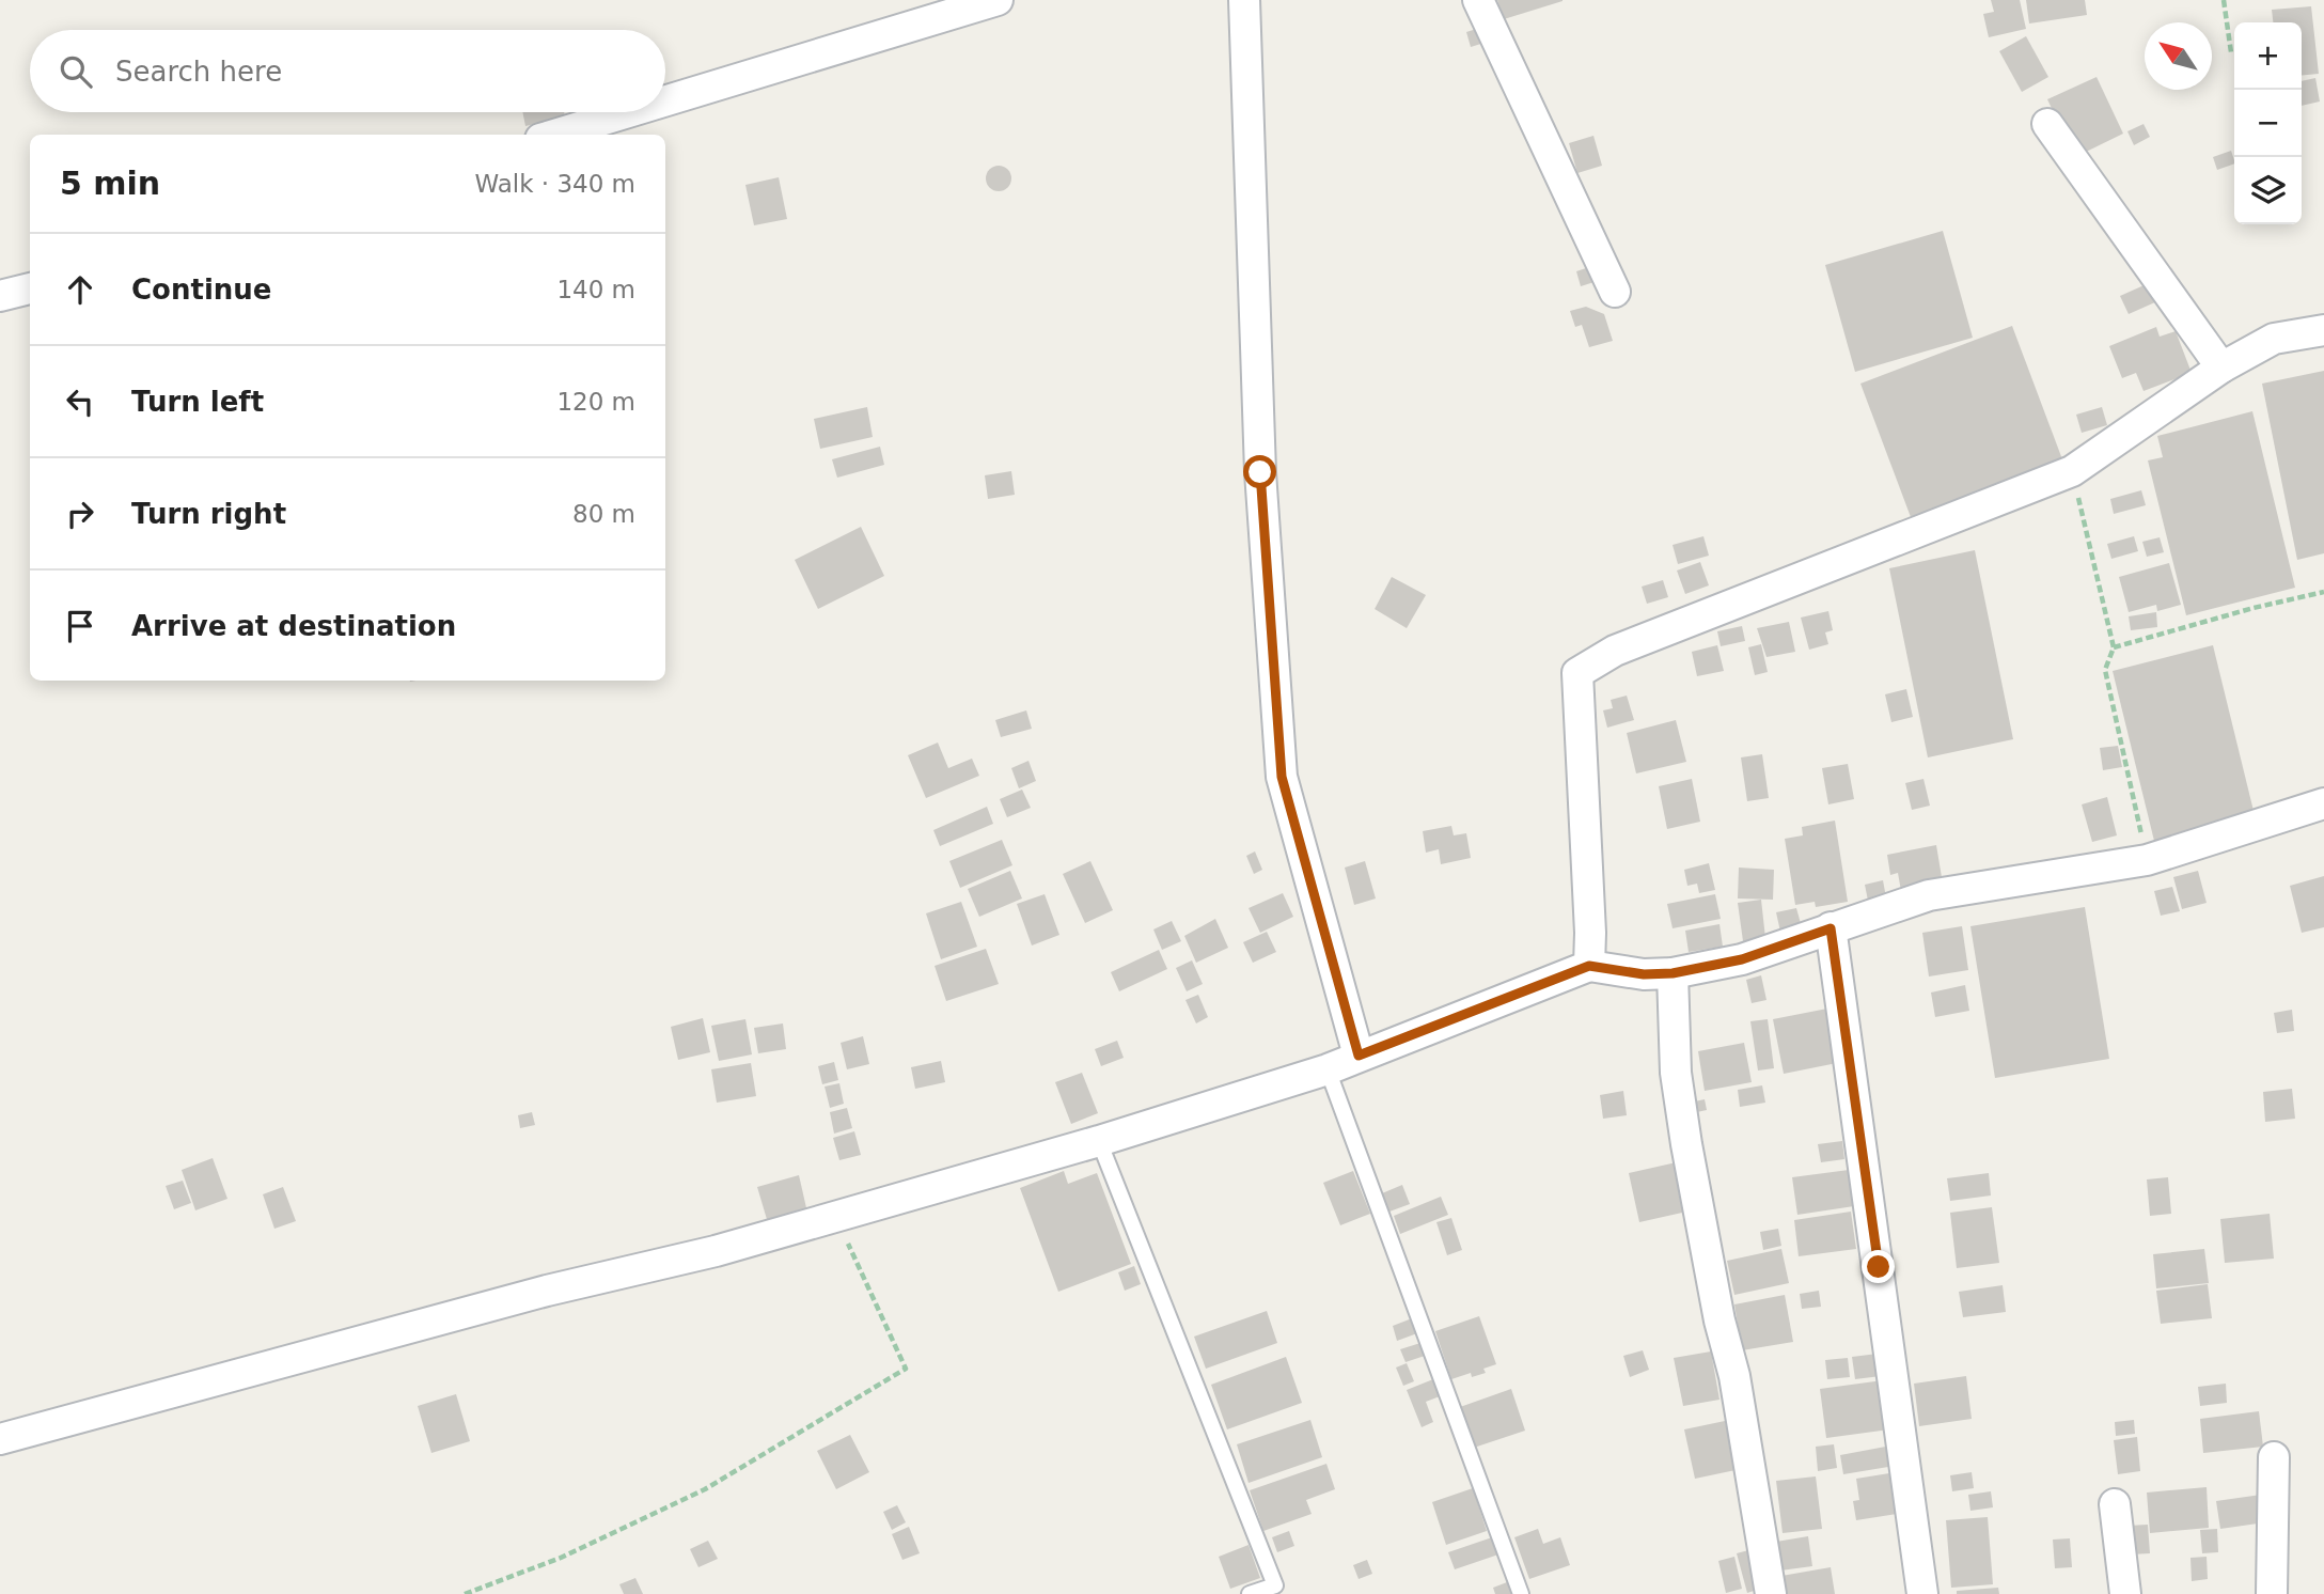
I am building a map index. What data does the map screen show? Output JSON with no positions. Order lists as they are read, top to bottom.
{
  "north": "top left",
  "page": {
    "map_buttons": ["+", "−"],
    "search": "Search here",
    "heading": ["5 min", "Walk · 340 m"],
    "list": [
      ["Continue", "140 m"],
      ["Turn left", "120 m"],
      ["Turn right", "80 m"],
      "Arrive at destination"
    ]
  }
}
